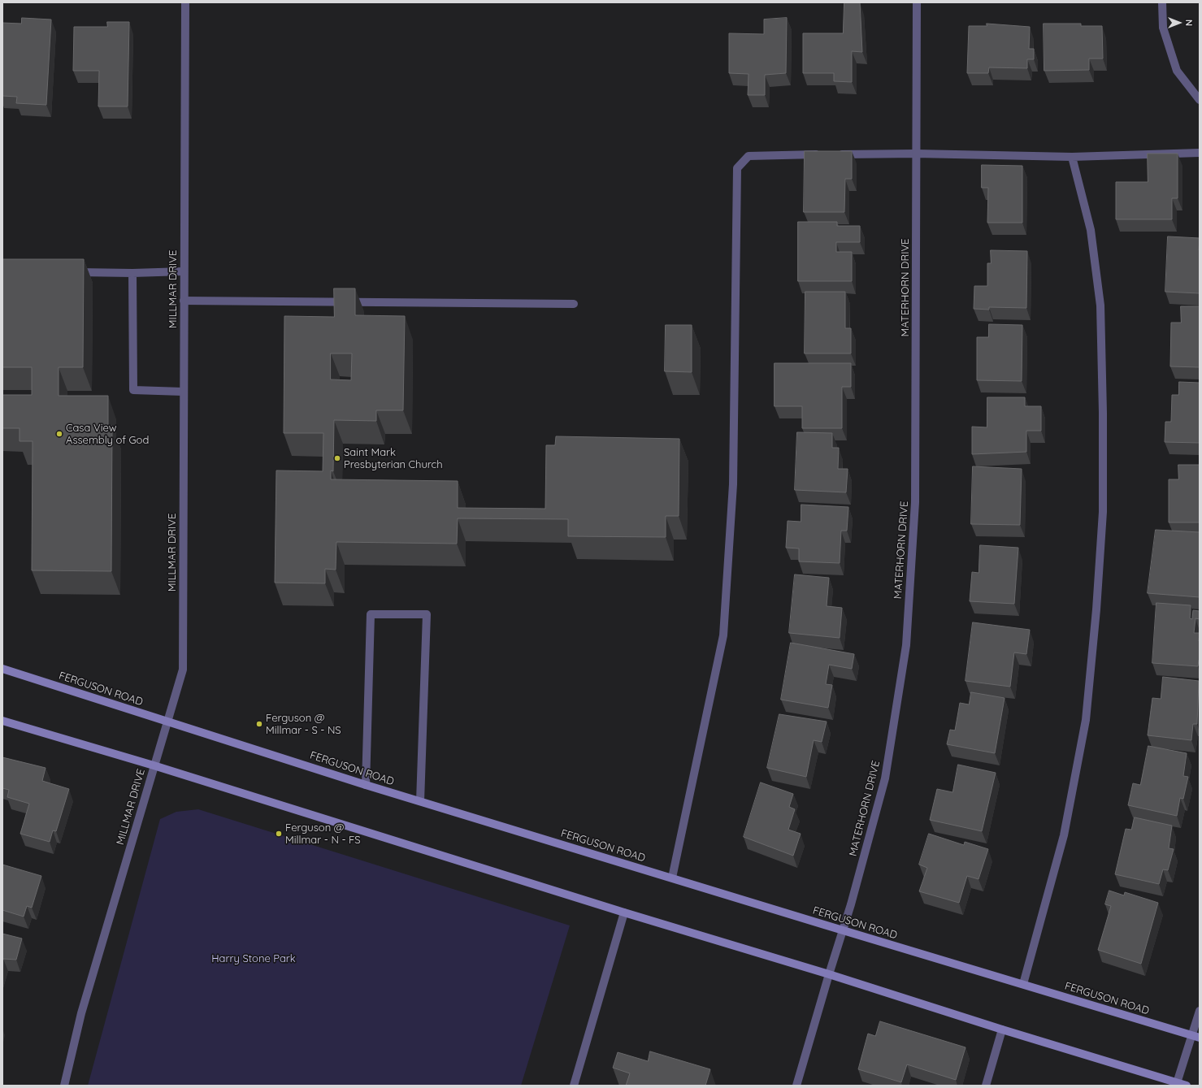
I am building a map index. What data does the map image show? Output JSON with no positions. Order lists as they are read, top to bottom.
{
  "streets": {
    "main road": ["FERGUSON ROAD"],
    "street": ["MATERHORN DRIVE", "MILLMAR DRIVE"]
  },
  "crossings": [
    ["MATERHORN DRIVE", "FERGUSON ROAD"],
    ["MILLMAR DRIVE", "FERGUSON ROAD"]
  ],
  "parks": ["Harry Stone Park"],
  "places": [
    "Casa View Assembly of God",
    "Saint Mark Presbyterian Church",
    "Ferguson @ Millmar - S - NS",
    "Ferguson @ Millmar - N - FS"
  ],
  "north": "right"
}
